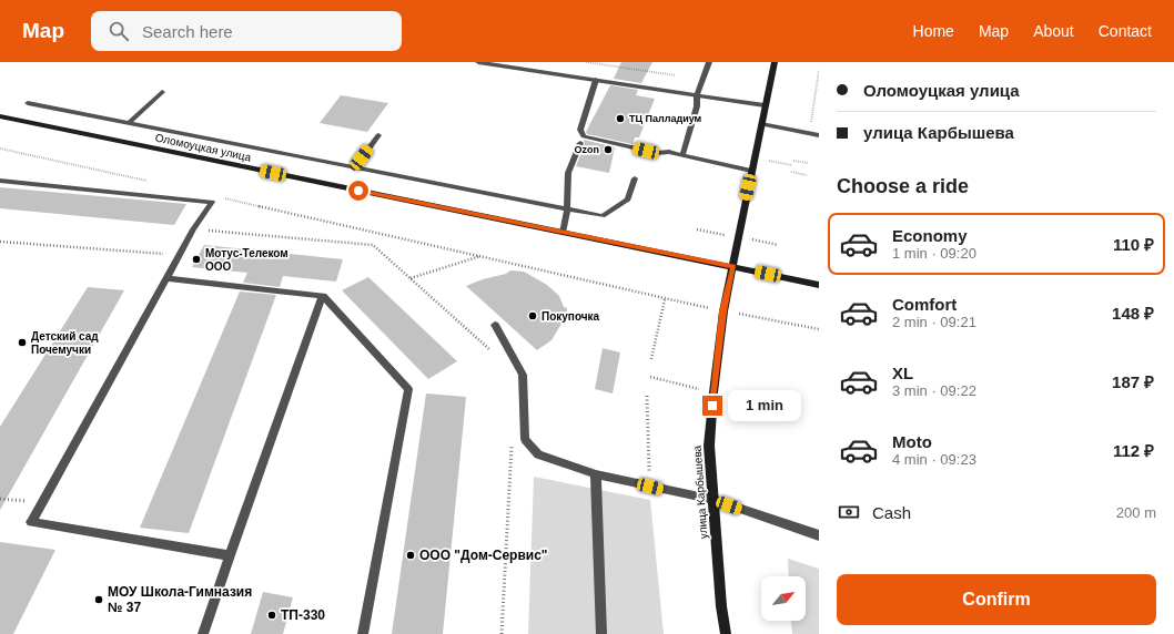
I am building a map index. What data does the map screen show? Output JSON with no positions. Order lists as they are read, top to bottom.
{
  "streets": {
    "street": ["Оломоуцкая улица", "улица Карбышева"]
  },
  "crossings": [
    ["Оломоуцкая улица", "улица Карбышева"]
  ],
  "places": [
    "ТЦ Палладиум",
    "Ozon",
    "Мотус-Телеком ООО",
    "Покупочка",
    "Детский сад Почемучки",
    "ООО \"Дом-Сервис\"",
    "МОУ Школа-Гимназия № 37",
    "ТП-330"
  ],
  "north": "top right",
  "page": {
    "header": "Map",
    "search": "Search here",
    "nav": [
      "Home",
      "Map",
      "About",
      "Contact"
    ],
    "banner": ["Оломоуцкая улица", "улица Карбышева"],
    "heading": "Choose a ride",
    "list": [
      {
        "name": "Economy",
        "note": "1 min · 09:20",
        "value": "110 ₽"
      },
      {
        "name": "Comfort",
        "note": "2 min · 09:21",
        "value": "148 ₽"
      },
      {
        "name": "XL",
        "note": "3 min · 09:22",
        "value": "187 ₽"
      },
      {
        "name": "Moto",
        "note": "4 min · 09:23",
        "value": "112 ₽"
      }
    ],
    "bubble": "1 min",
    "pay": ["Cash", "200 m"],
    "buttons": "Confirm"
  }
}
